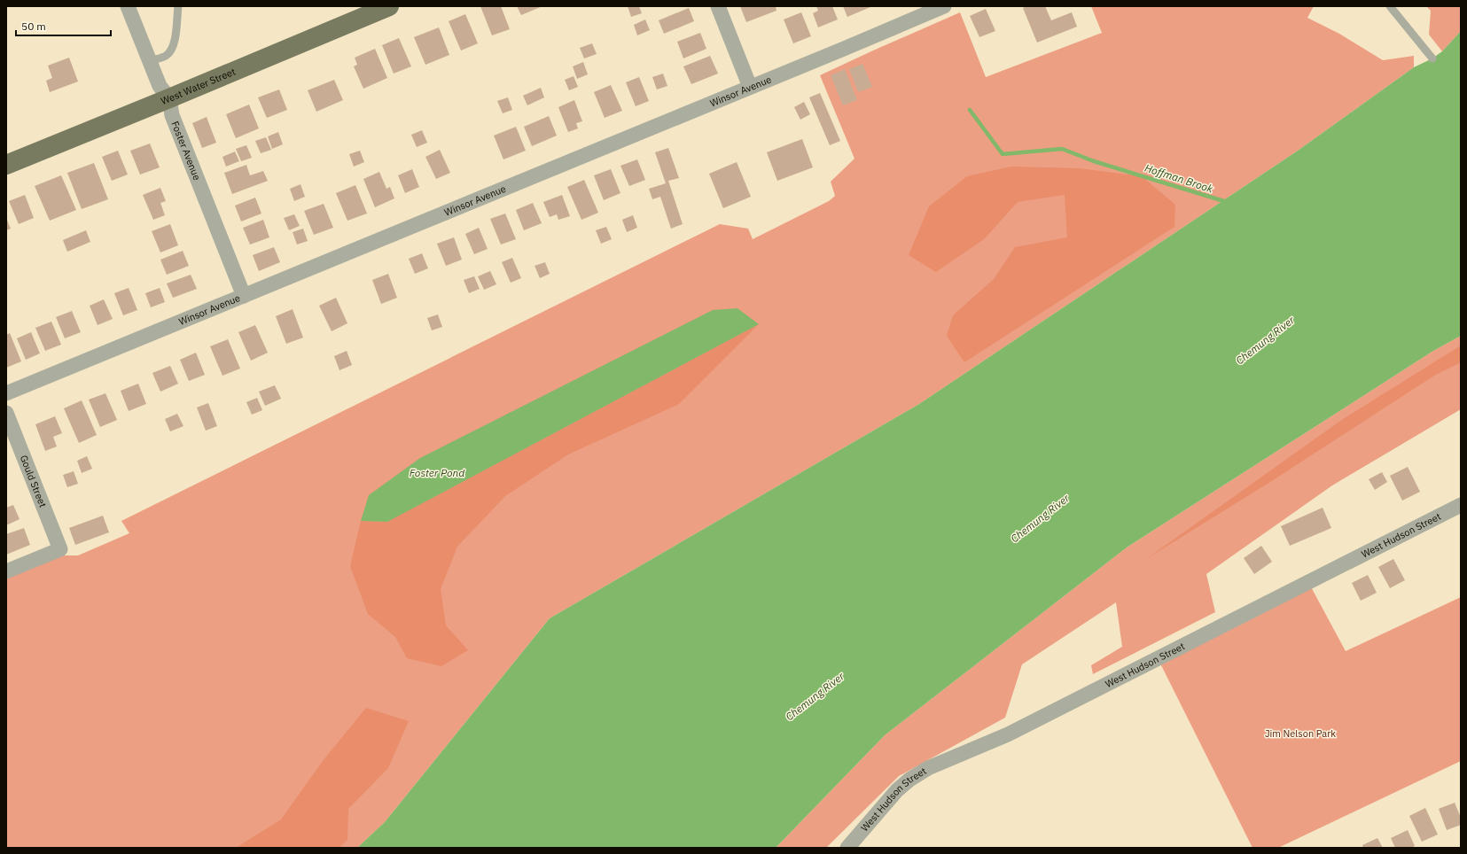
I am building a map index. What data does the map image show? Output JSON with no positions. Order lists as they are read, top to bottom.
{
  "streets": {
    "main road": ["West Water Street"],
    "street": [
      "Winsor Avenue",
      "Foster Avenue",
      "Gould Street",
      "West Hudson Street"
    ]
  },
  "crossings": [
    ["West Water Street", "Foster Avenue"],
    ["Winsor Avenue", "Foster Avenue"]
  ],
  "water": ["Hoffman Brook", "Chemung River", "Foster Pond"],
  "parks": ["Jim Nelson Park"],
  "scale_bar": "50 m"
}
